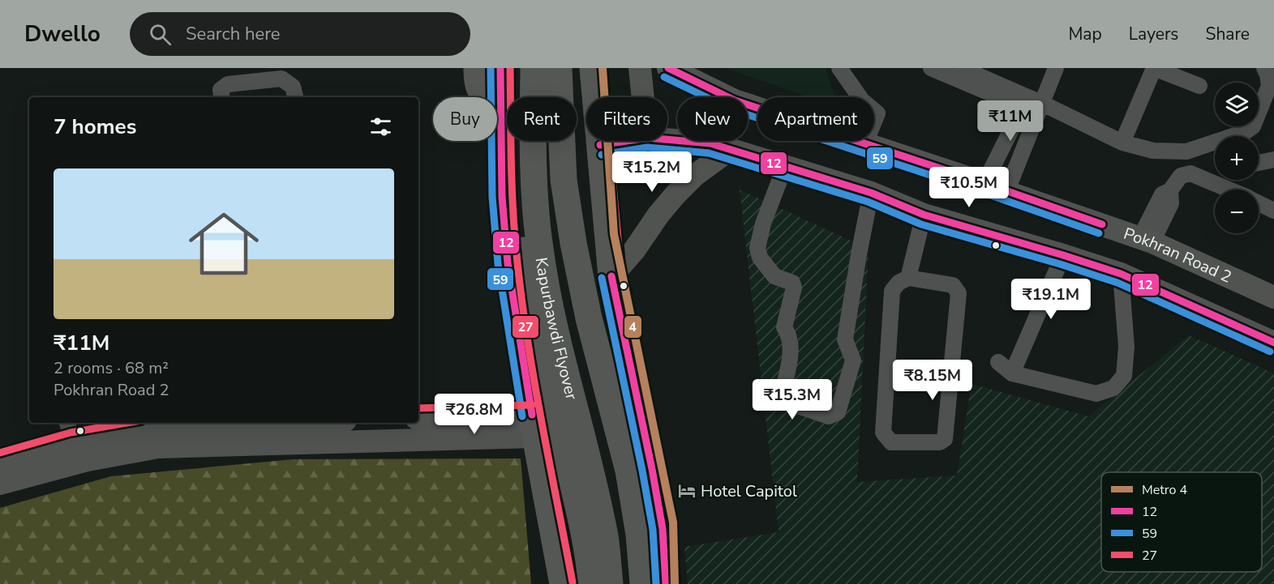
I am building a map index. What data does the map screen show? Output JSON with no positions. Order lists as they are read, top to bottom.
{
  "streets": {
    "highway": ["Kapurbawdi Flyover"],
    "main road": ["Pokhran Road 2"]
  },
  "places": {
    "hotel": ["Hotel Capitol"]
  },
  "lines": [
    "metro line 4",
    "transit line 12",
    "transit line 59",
    "transit line 27"
  ],
  "legend": [
    "Metro 4",
    "12",
    "59",
    "27"
  ],
  "page": {
    "header": "Dwello",
    "search": "Search here",
    "nav": ["Map", "Layers", "Share"],
    "map_buttons": ["+", "−"],
    "chip": [
      "Buy",
      "Rent",
      "Filters",
      "New",
      "Apartment"
    ],
    "heading": "7 homes",
    "price": [
      "₹11M",
      "₹15.2M",
      "₹10.5M",
      "₹19.1M",
      "₹8.15M",
      "₹15.3M",
      "₹26.8M"
    ],
    "list": [
      {
        "name": "₹11M",
        "note": "2 rooms · 68 m² · Pokhran Road 2"
      }
    ]
  }
}
